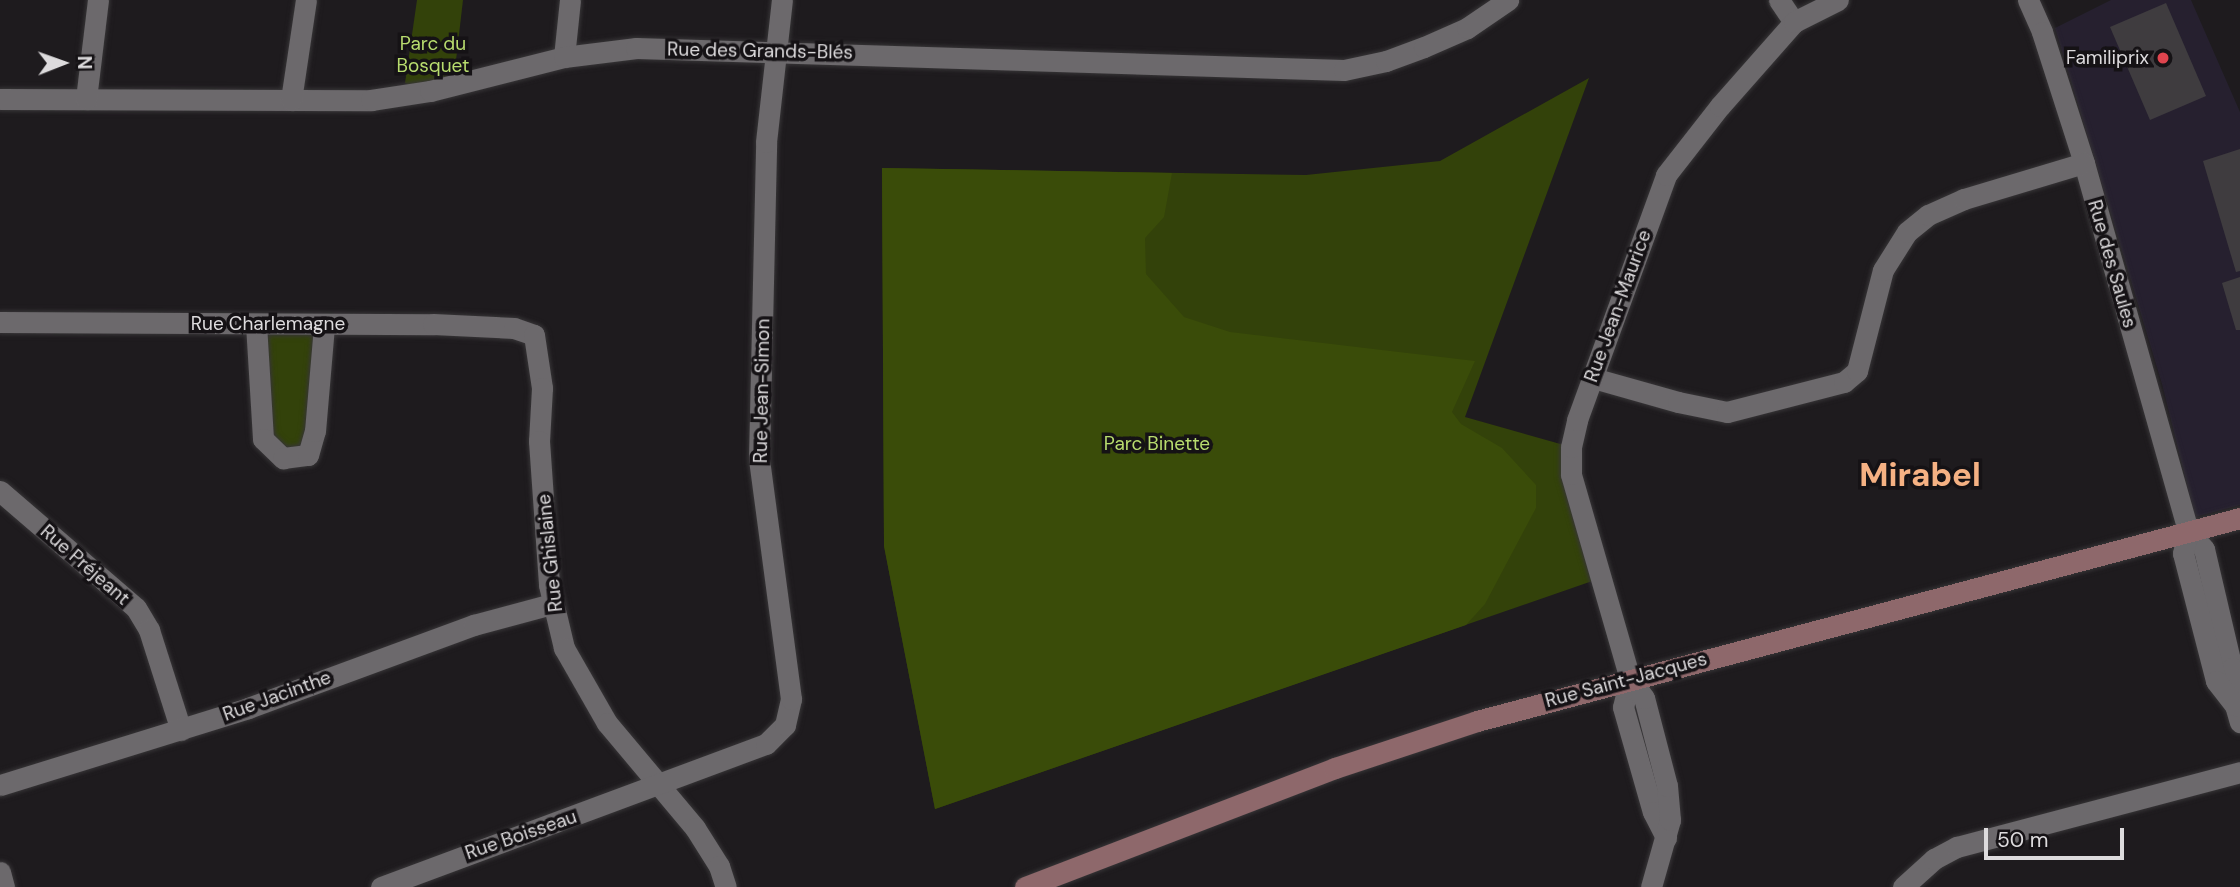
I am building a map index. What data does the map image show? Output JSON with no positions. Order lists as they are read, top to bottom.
{
  "streets": {
    "street": [
      "Rue des Grands-Blés",
      "Rue des Saules",
      "Rue Jean-Maurice",
      "Rue Charlemagne",
      "Rue Jean-Simon",
      "Rue Ghislaine",
      "Rue Préjeant",
      "Rue Saint-Jacques",
      "Rue Jacinthe",
      "Rue Boisseau"
    ]
  },
  "crossings": [
    ["Rue des Grands-Blés", "Rue Jean-Simon"],
    ["Rue des Saules", "Rue Saint-Jacques"],
    ["Rue Jean-Maurice", "Rue Saint-Jacques"],
    ["Rue Charlemagne", "Rue Ghislaine"],
    ["Rue Jean-Simon", "Rue Ghislaine"],
    ["Rue Jean-Simon", "Rue Boisseau"],
    ["Rue Ghislaine", "Rue Jacinthe"],
    ["Rue Ghislaine", "Rue Boisseau"],
    ["Rue Préjeant", "Rue Jacinthe"]
  ],
  "districts": ["Mirabel"],
  "parks": ["Parc du Bosquet", "Parc Binette"],
  "places": ["Familiprix"],
  "scale_bar": "50 m",
  "north": "right"
}
